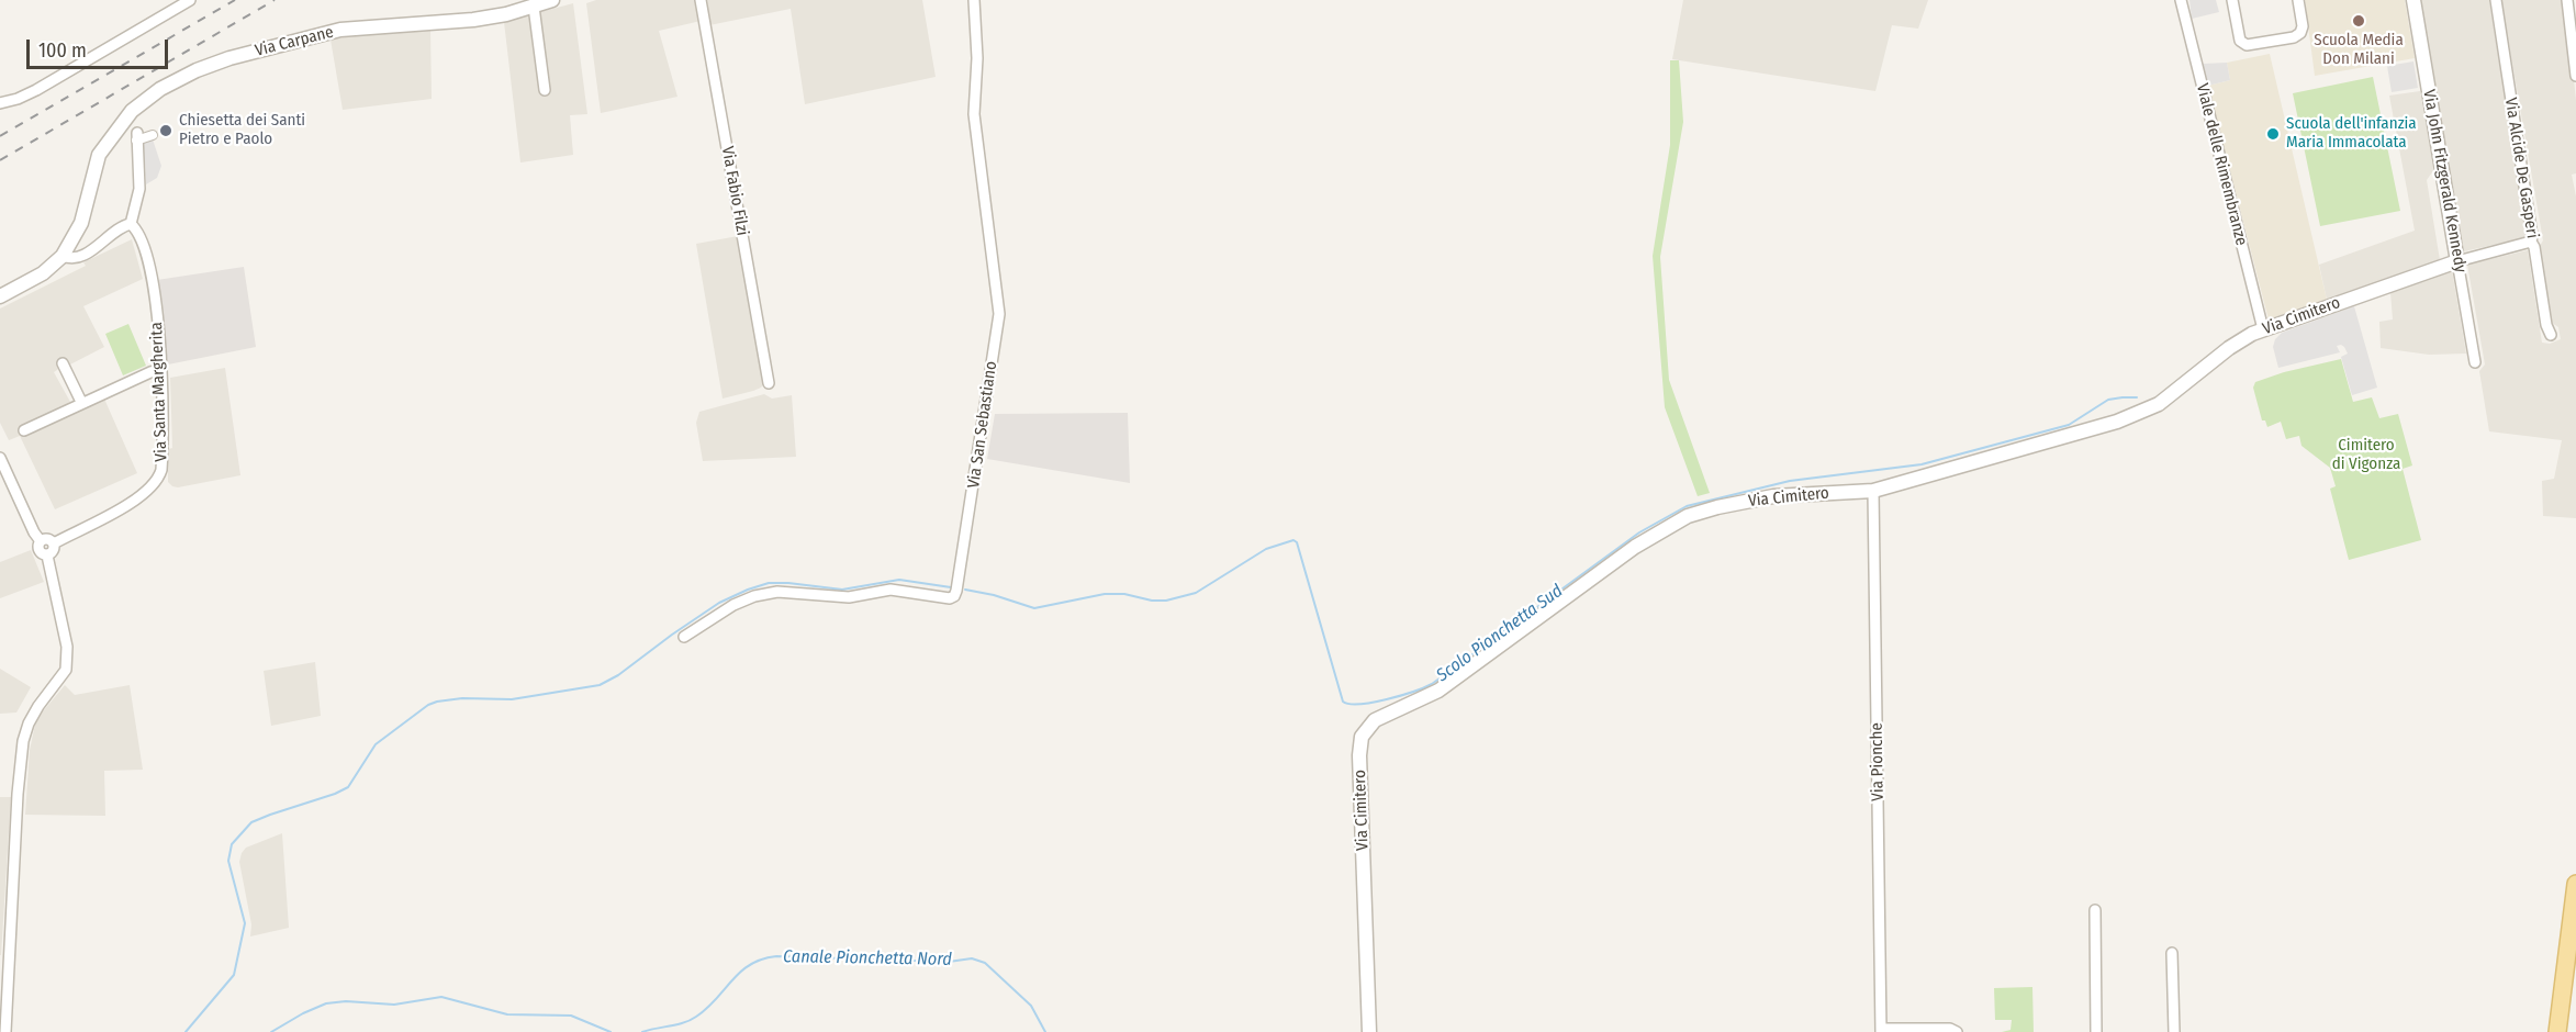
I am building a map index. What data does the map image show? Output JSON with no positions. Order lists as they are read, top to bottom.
{
  "streets": {
    "street": [
      "Via Carpane",
      "Viale delle Rimembranze",
      "Via Alcide De Gasperi",
      "Via John Fitzgerald Kennedy",
      "Via Fabio Filzi",
      "Via Cimitero",
      "Via Santa Margherita",
      "Via San Sebastiano",
      "Via Pionche"
    ]
  },
  "crossings": [
    ["Via Carpane", "Via Santa Margherita"],
    ["Viale delle Rimembranze", "Via Cimitero"],
    ["Via Alcide De Gasperi", "Via Cimitero"],
    ["Via John Fitzgerald Kennedy", "Via Cimitero"],
    ["Via Cimitero", "Via Pionche"]
  ],
  "water": ["Scolo Pionchetta Sud", "Canale Pionchetta Nord"],
  "parks": ["Cimitero di Vigonza"],
  "places": ["Scuola Media Don Milani", "Chiesetta dei Santi Pietro e Paolo", "Scuola dell'infanzia Maria Immacolata"],
  "scale_bar": "100 m"
}
